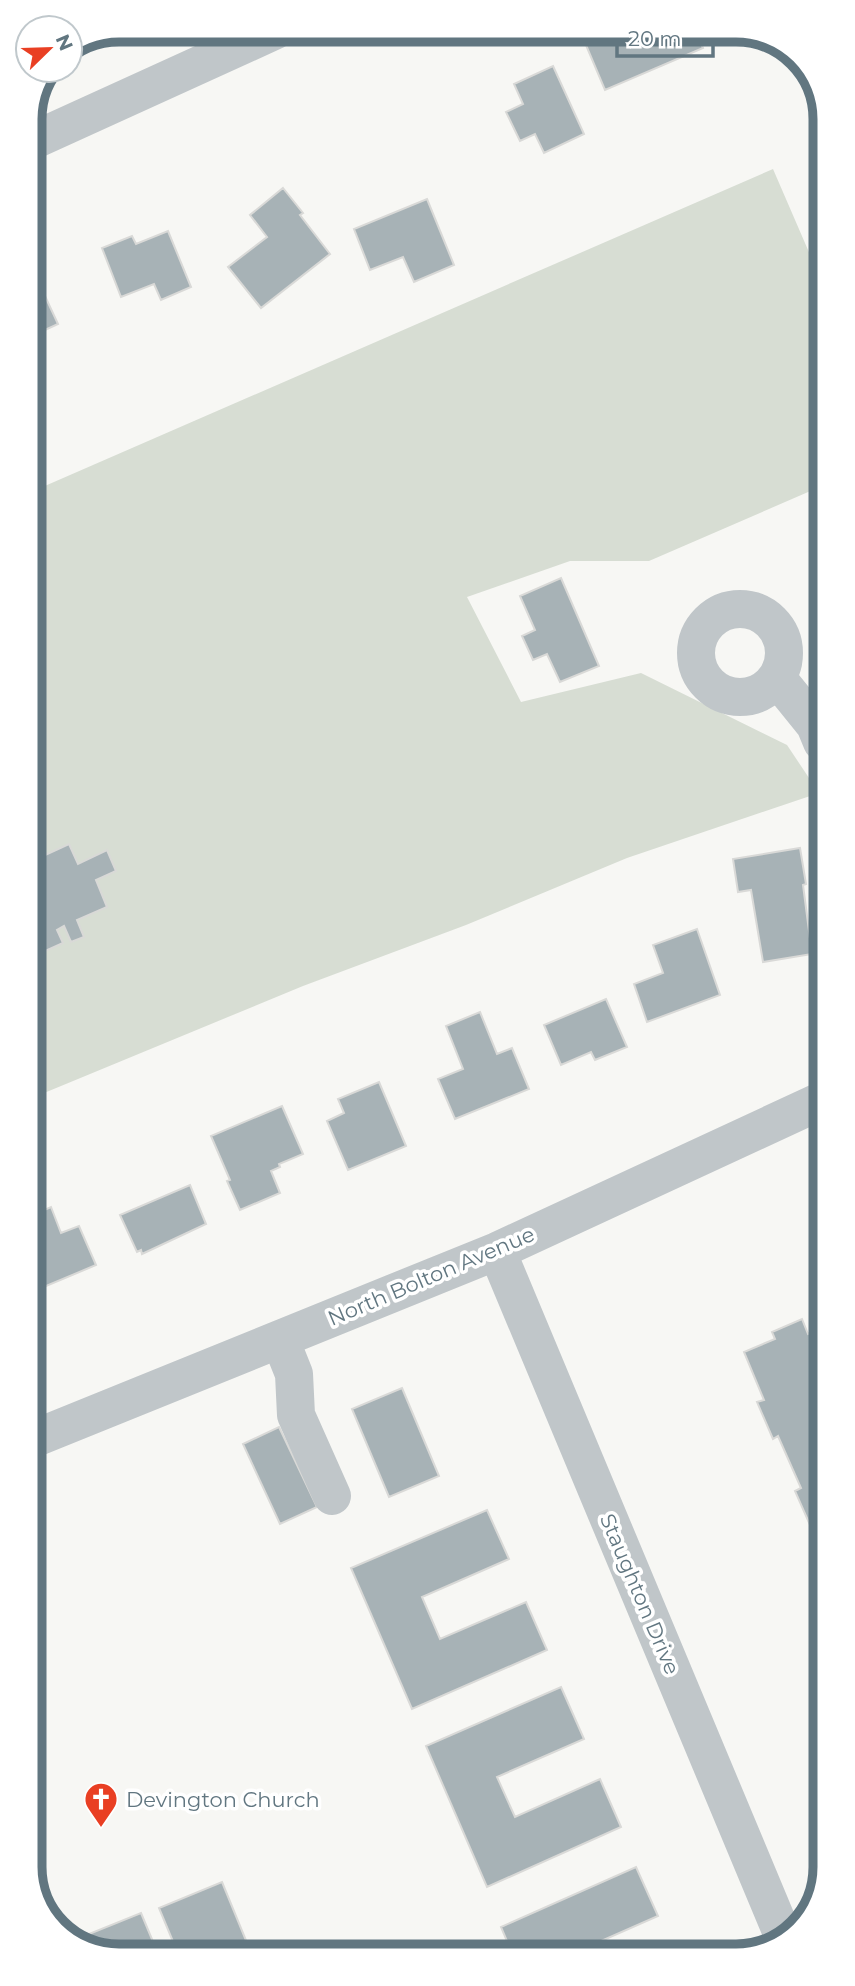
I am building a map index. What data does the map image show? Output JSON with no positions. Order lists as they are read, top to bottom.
{
  "streets": {
    "street": ["North Bolton Avenue", "Staughton Drive"]
  },
  "crossings": [
    ["North Bolton Avenue", "Staughton Drive"]
  ],
  "places": {
    "church": ["Devington Church"]
  },
  "scale_bar": "20 m",
  "north": "top right"
}
